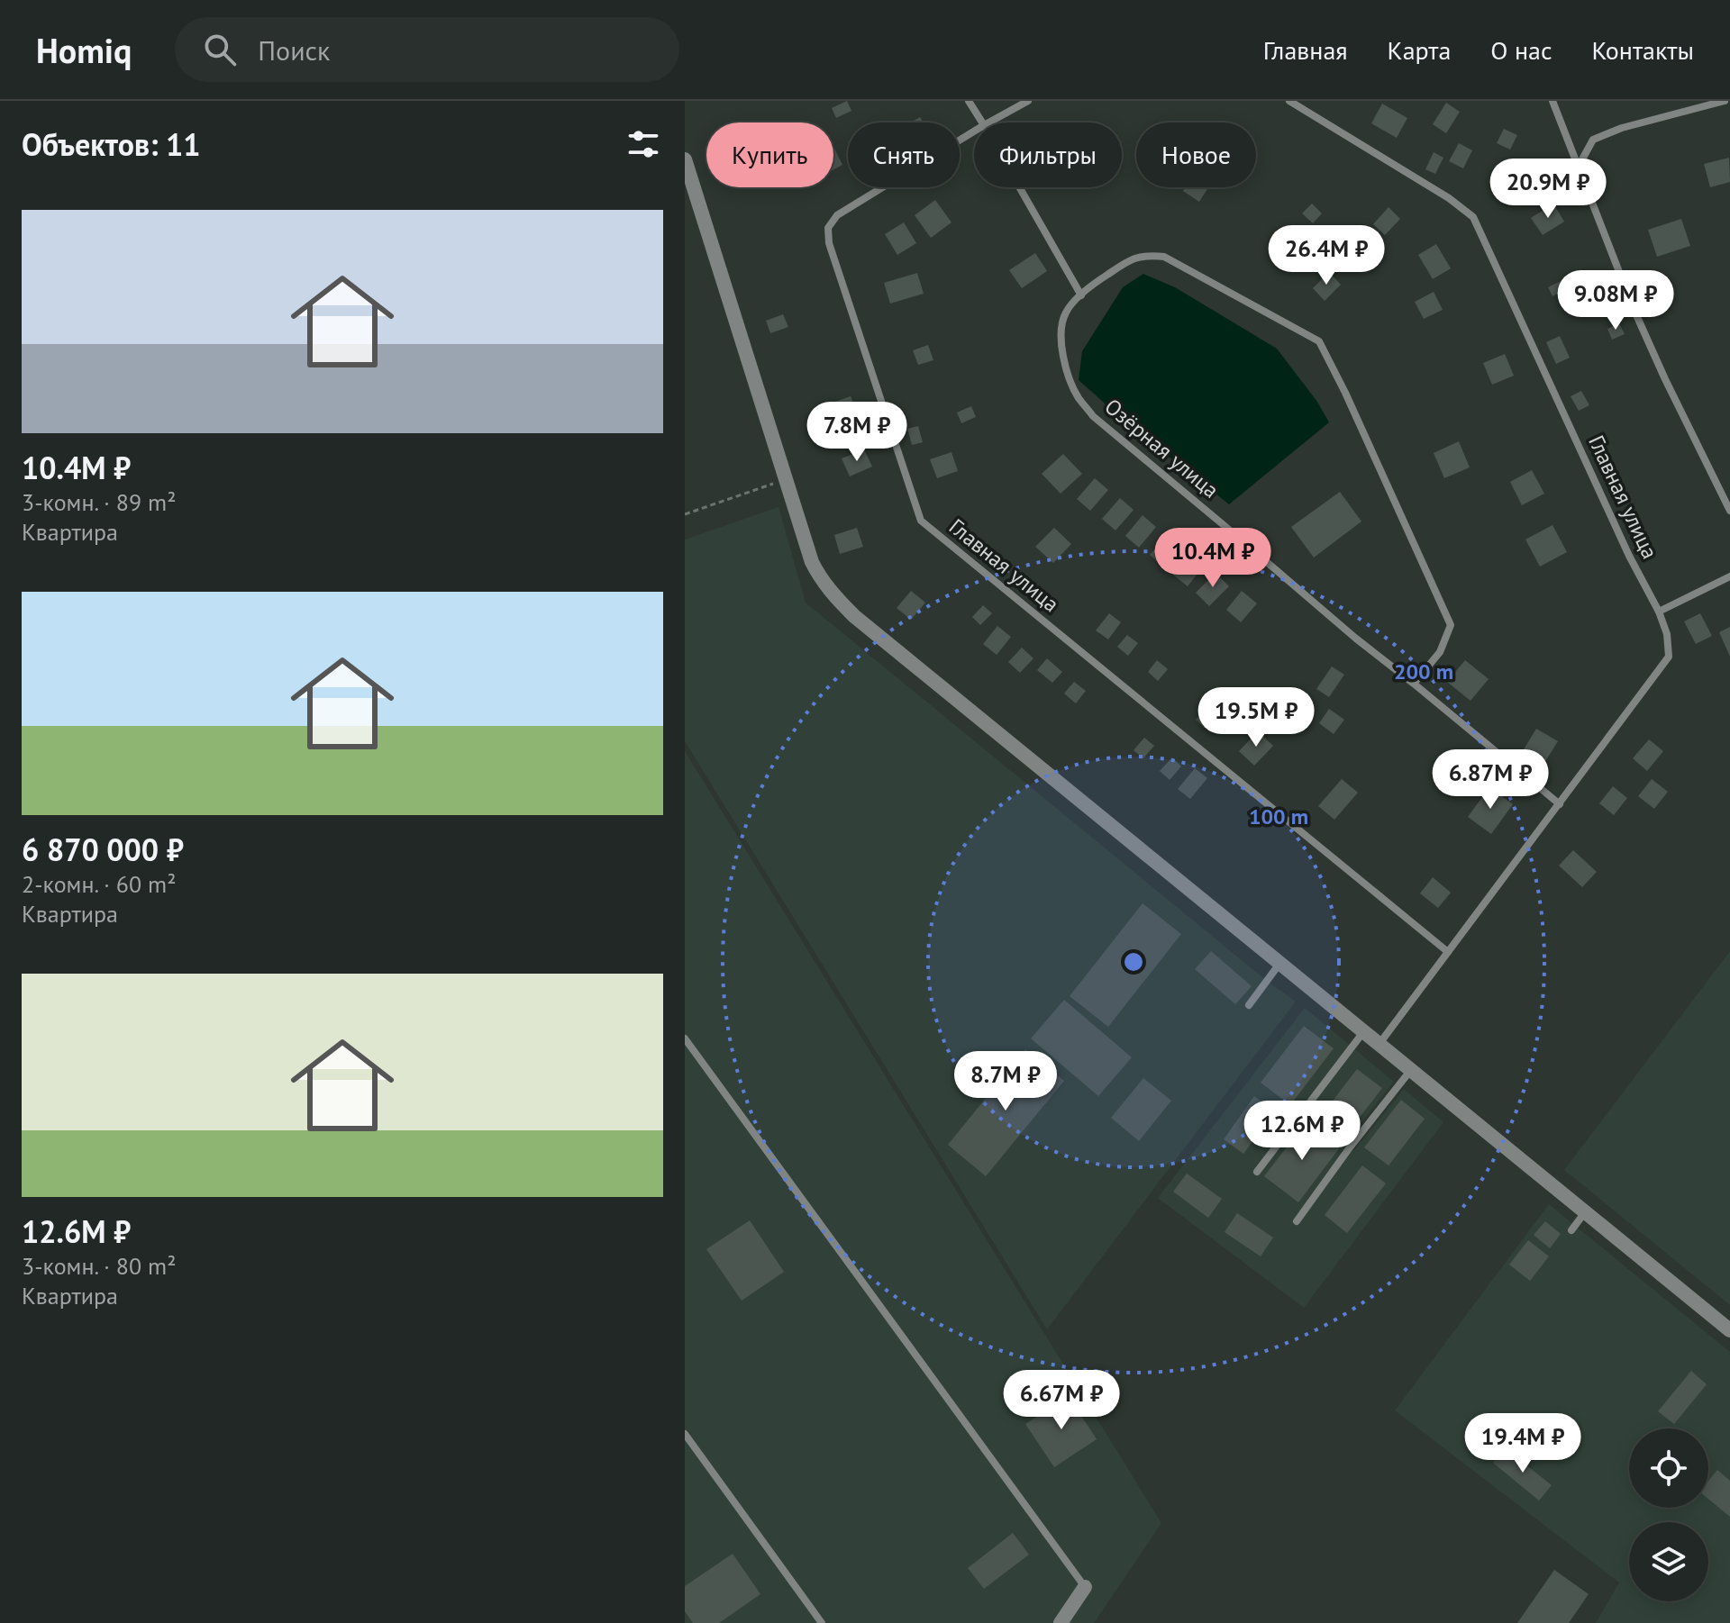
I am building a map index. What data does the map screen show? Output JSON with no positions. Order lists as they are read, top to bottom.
{
  "streets": {
    "lane": ["Озёрная улица", "Главная улица"]
  },
  "crossings": [
    ["Озёрная улица", "Главная улица"]
  ],
  "page": {
    "header": "Homiq",
    "search": "Поиск",
    "nav": [
      "Главная",
      "Карта",
      "О нас",
      "Контакты"
    ],
    "heading": "Объектов: 11",
    "chip": [
      "Купить",
      "Снять",
      "Фильтры",
      "Новое"
    ],
    "price": [
      "20.9M ₽",
      "26.4M ₽",
      "9.08M ₽",
      "7.8M ₽",
      "10.4M ₽",
      "19.5M ₽",
      "6.87M ₽",
      "8.7M ₽",
      "12.6M ₽",
      "6.67M ₽",
      "19.4M ₽"
    ],
    "list": [
      {
        "name": "10.4M ₽",
        "note": "3-комн. · 89 m² · Квартира"
      },
      {
        "name": "6 870 000 ₽",
        "note": "2-комн. · 60 m² · Квартира"
      },
      {
        "name": "12.6M ₽",
        "note": "3-комн. · 80 m² · Квартира"
      }
    ]
  },
  "rings": ["200 m", "100 m"]
}
